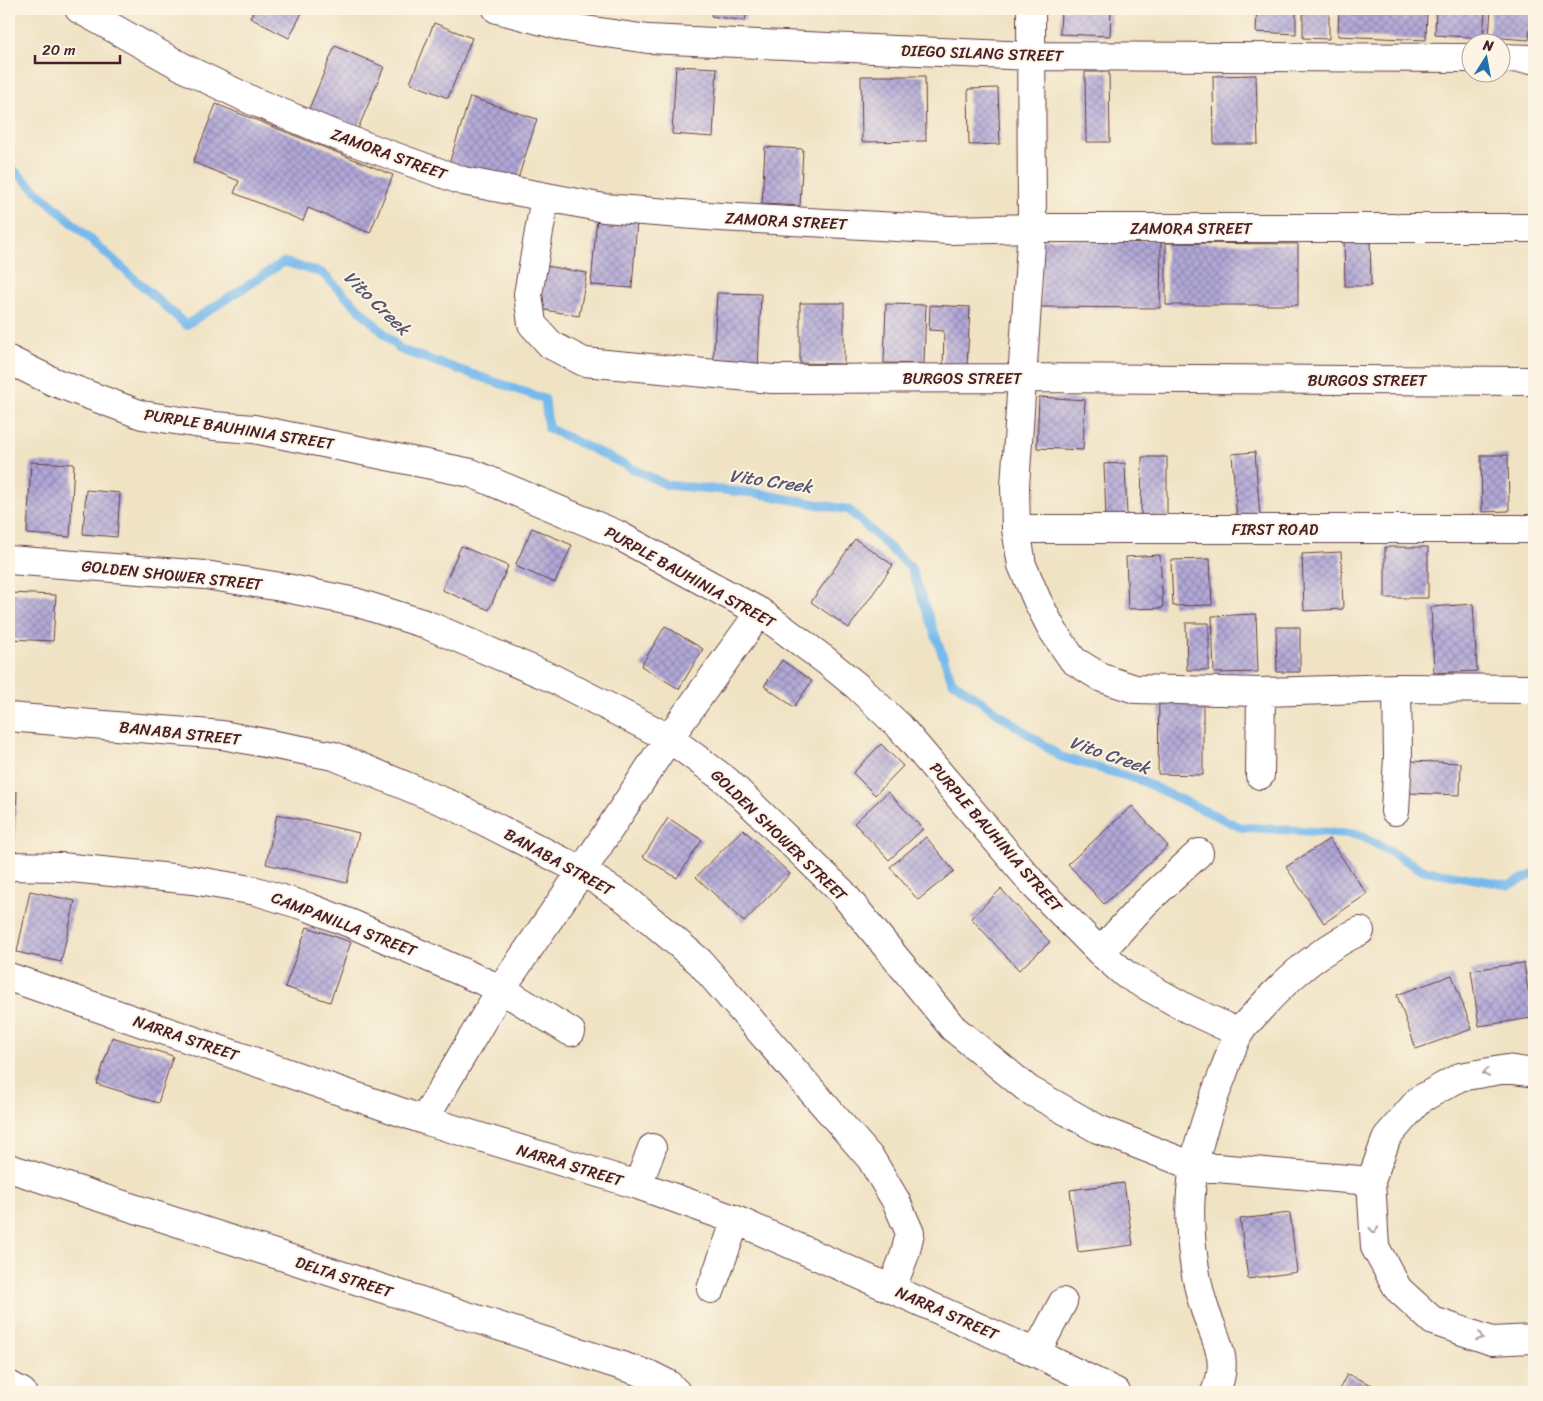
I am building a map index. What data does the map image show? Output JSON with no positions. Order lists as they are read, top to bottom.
{
  "streets": {
    "street": [
      "DIEGO SILANG STREET",
      "ZAMORA STREET",
      "BURGOS STREET",
      "PURPLE BAUHINIA STREET",
      "FIRST ROAD",
      "GOLDEN SHOWER STREET",
      "BANABA STREET",
      "CAMPANILLA STREET",
      "NARRA STREET",
      "DELTA STREET"
    ]
  },
  "crossings": [
    ["ZAMORA STREET", "BURGOS STREET"],
    ["BANABA STREET", "NARRA STREET"]
  ],
  "water": ["Vito Creek"],
  "scale_bar": "20 m",
  "north": "top"
}
